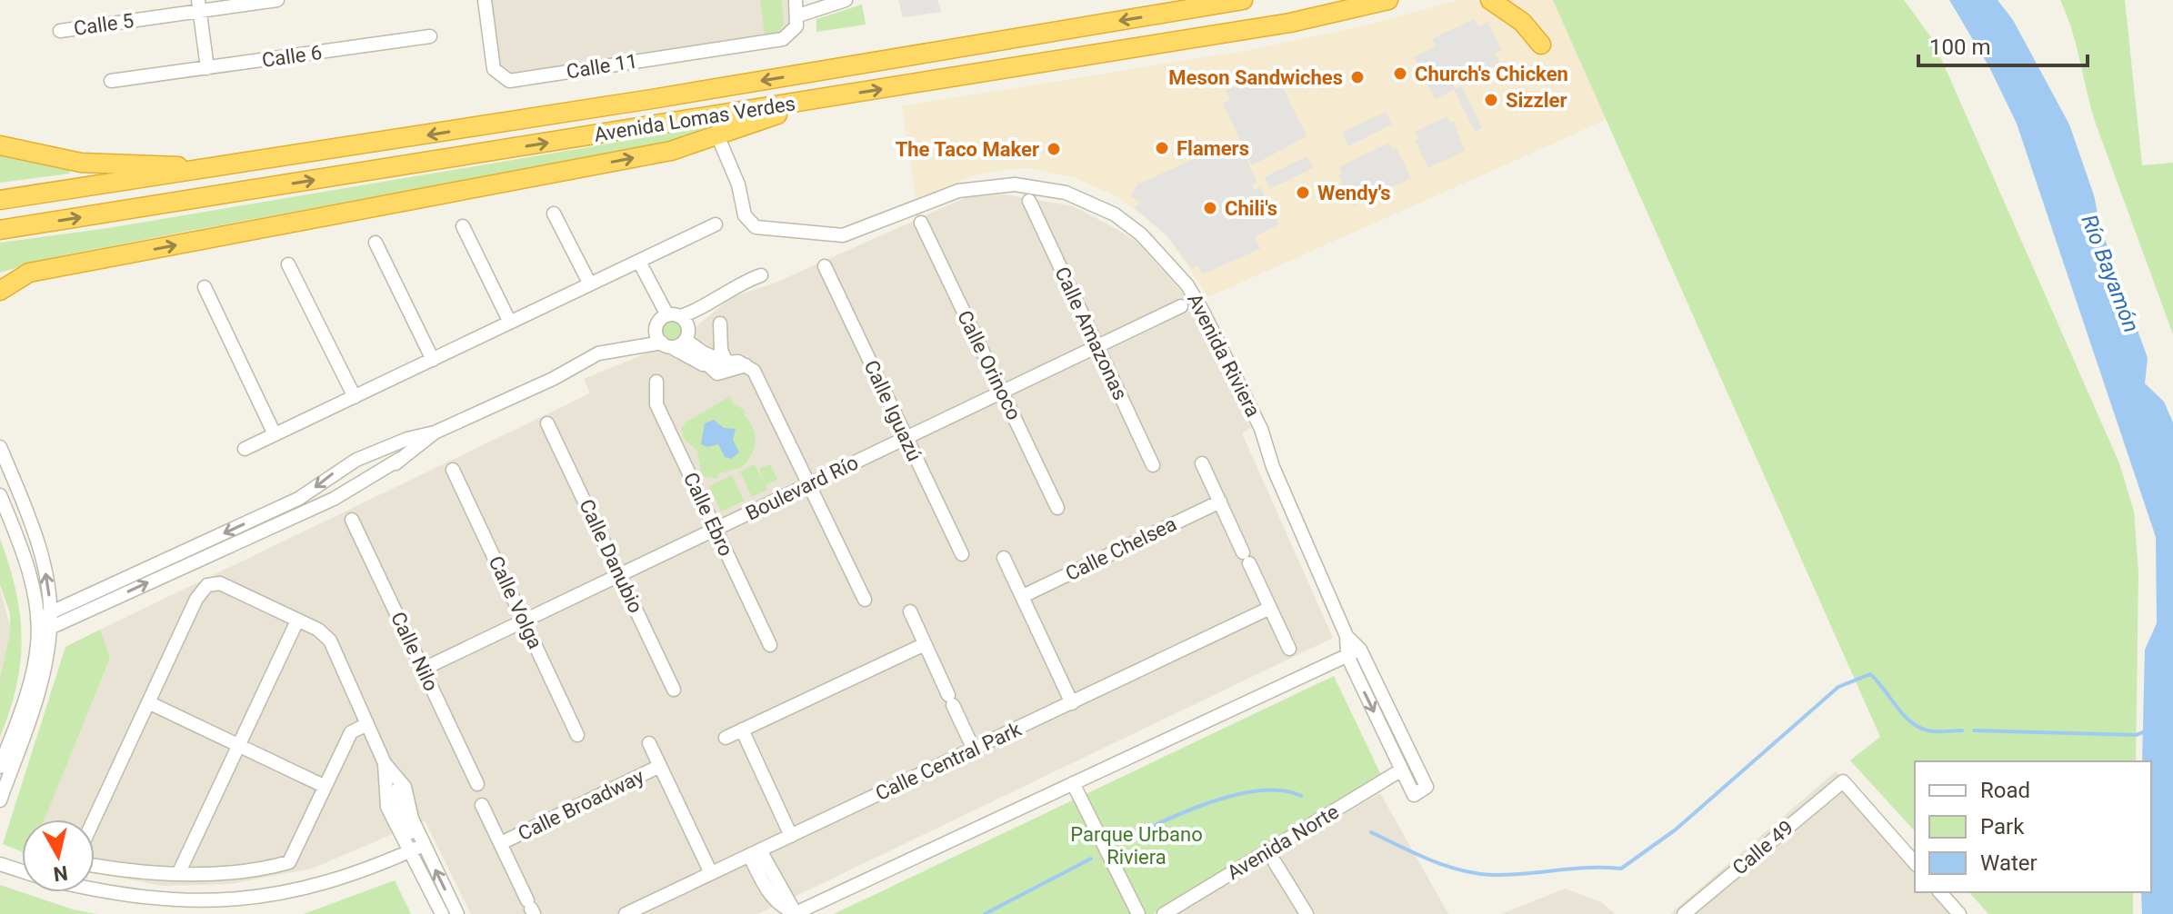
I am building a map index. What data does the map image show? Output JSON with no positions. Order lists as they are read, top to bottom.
{
  "streets": {
    "highway": ["Avenida Lomas Verdes"],
    "street": [
      "Calle 5",
      "Calle 6",
      "Calle 11",
      "Calle Amazonas",
      "Avenida Riviera",
      "Calle Orinoco",
      "Calle Iguazú",
      "Boulevard Río",
      "Calle Ebro",
      "Calle Chelsea",
      "Calle Danubio",
      "Calle Volga",
      "Calle Nilo",
      "Calle Central Park",
      "Calle Broadway",
      "Avenida Norte",
      "Calle 49"
    ]
  },
  "crossings": [
    ["Calle Amazonas", "Boulevard Río"],
    ["Avenida Riviera", "Avenida Norte"],
    ["Calle Orinoco", "Boulevard Río"],
    ["Calle Iguazú", "Boulevard Río"],
    ["Boulevard Río", "Calle Ebro"],
    ["Boulevard Río", "Calle Danubio"],
    ["Boulevard Río", "Calle Volga"],
    ["Boulevard Río", "Calle Nilo"]
  ],
  "water": ["Río Bayamón"],
  "parks": ["Parque Urbano Riviera"],
  "places": [
    "Church's Chicken",
    "Meson Sandwiches",
    "Sizzler",
    "Flamers",
    "The Taco Maker",
    "Wendy's",
    "Chili's"
  ],
  "legend": ["Road", "Park", "Water"],
  "scale_bar": "100 m",
  "north": "bottom"
}
